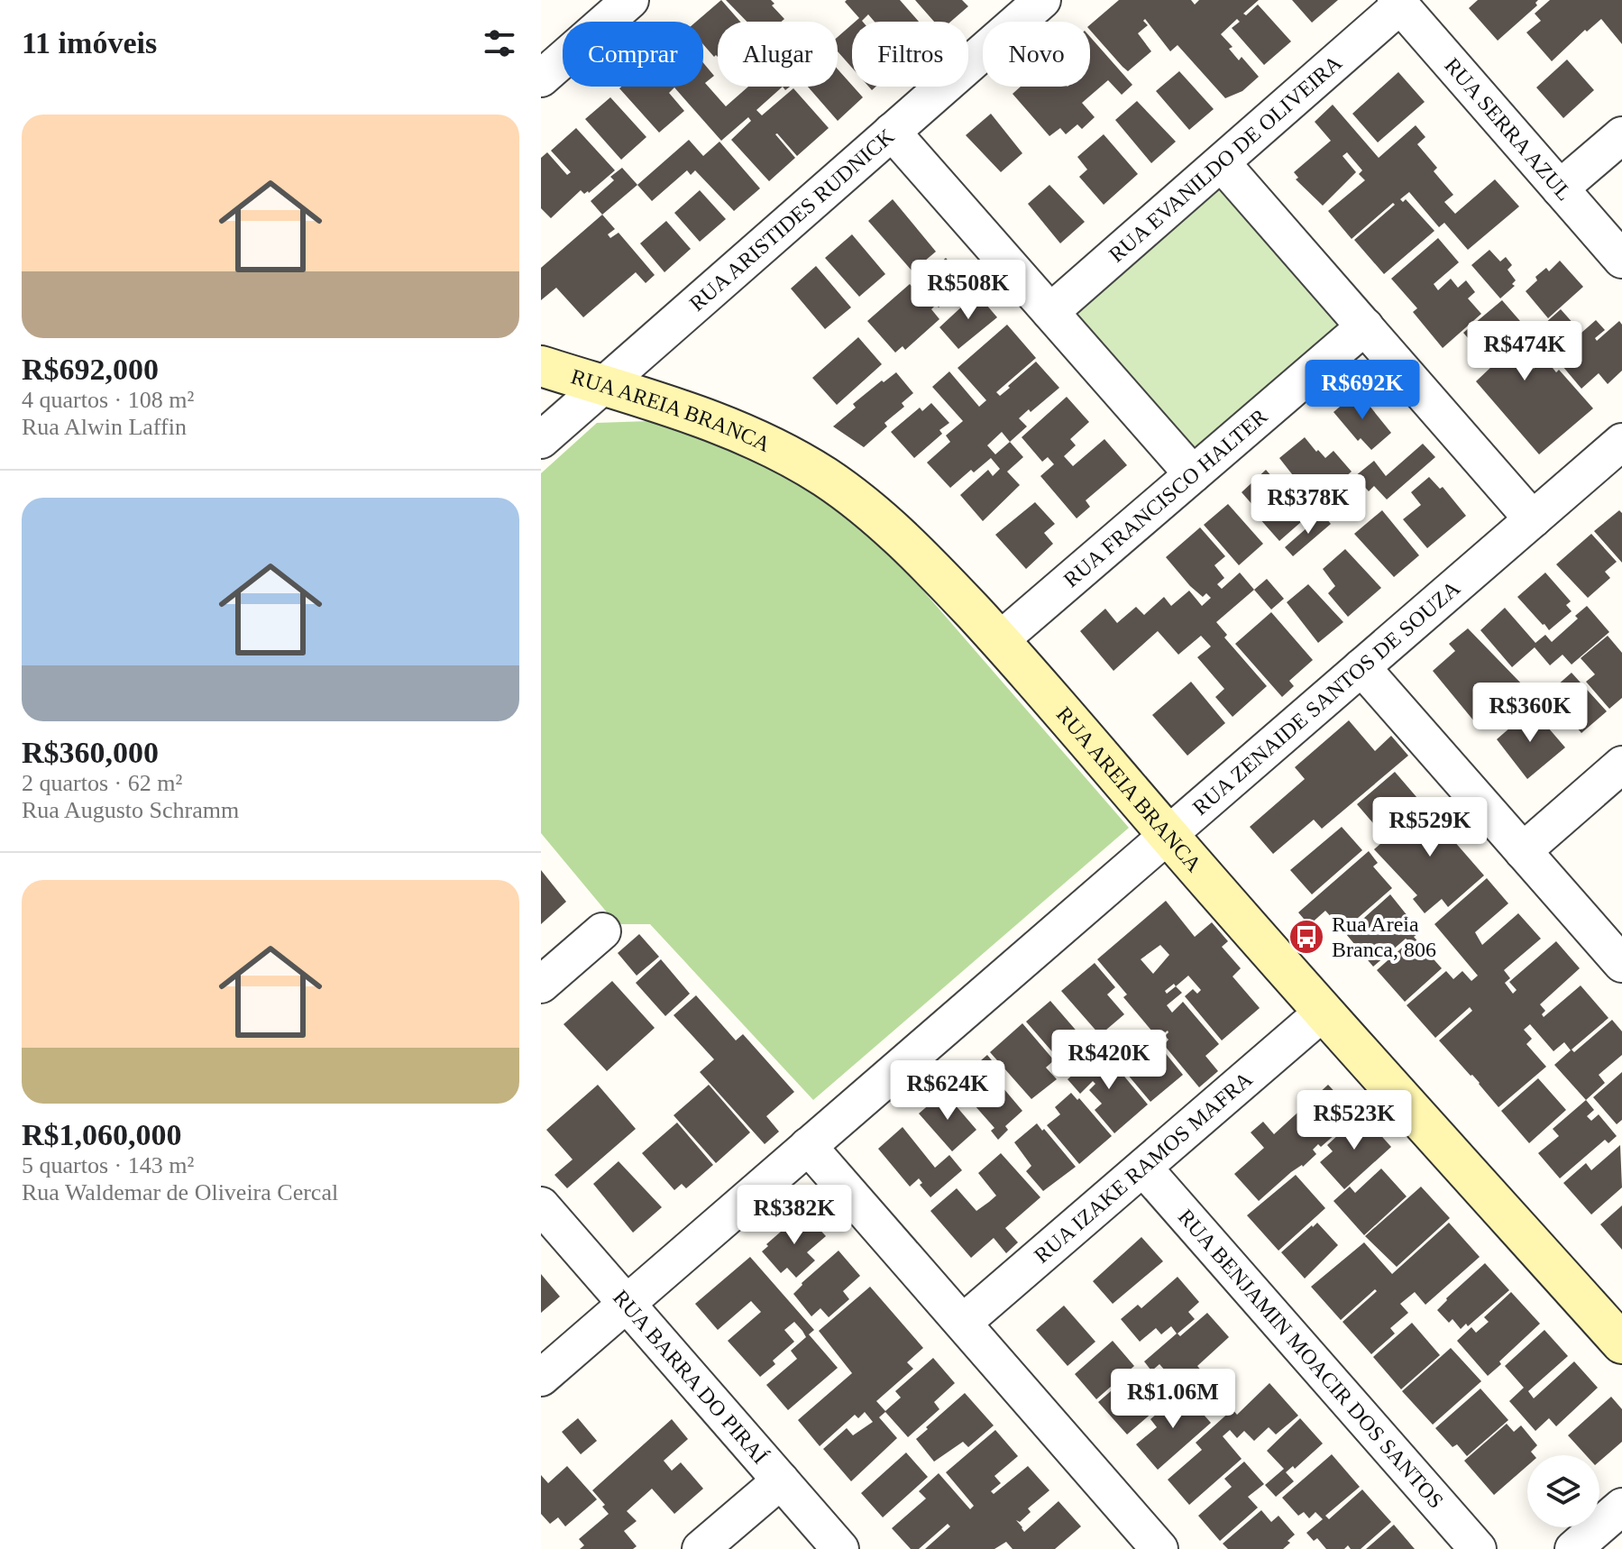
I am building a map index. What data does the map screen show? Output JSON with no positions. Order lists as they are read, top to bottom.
{
  "streets": {
    "street": [
      "RUA SERRA AZUL",
      "RUA EVANILDO DE OLIVEIRA",
      "RUA ARISTIDES RUDNICK",
      "RUA AREIA BRANCA",
      "RUA FRANCISCO HALTER",
      "RUA ZENAIDE SANTOS DE SOUZA",
      "RUA IZAKE RAMOS MAFRA",
      "RUA BENJAMIN MOACIR DOS SANTOS",
      "RUA BARRA DO PIRAÍ"
    ]
  },
  "crossings": [
    ["RUA SERRA AZUL", "RUA EVANILDO DE OLIVEIRA"],
    ["RUA ARISTIDES RUDNICK", "RUA AREIA BRANCA"],
    ["RUA AREIA BRANCA", "RUA FRANCISCO HALTER"],
    ["RUA AREIA BRANCA", "RUA ZENAIDE SANTOS DE SOUZA"],
    ["RUA AREIA BRANCA", "RUA IZAKE RAMOS MAFRA"],
    ["RUA ZENAIDE SANTOS DE SOUZA", "RUA BARRA DO PIRAÍ"],
    ["RUA IZAKE RAMOS MAFRA", "RUA BENJAMIN MOACIR DOS SANTOS"]
  ],
  "places": {
    "bus stop": ["Rua Areia Branca, 806"]
  },
  "page": {
    "heading": "11 imóveis",
    "chip": [
      "Comprar",
      "Alugar",
      "Filtros",
      "Novo"
    ],
    "list": [
      {
        "name": "R$692,000",
        "note": "4 quartos · 108 m² · Rua Alwin Laffin"
      },
      {
        "name": "R$360,000",
        "note": "2 quartos · 62 m² · Rua Augusto Schramm"
      },
      {
        "name": "R$1,060,000",
        "note": "5 quartos · 143 m² · Rua Waldemar de Oliveira Cercal"
      }
    ],
    "price": [
      "R$508K",
      "R$474K",
      "R$692K",
      "R$378K",
      "R$360K",
      "R$529K",
      "R$420K",
      "R$624K",
      "R$523K",
      "R$382K",
      "R$1.06M"
    ]
  }
}
